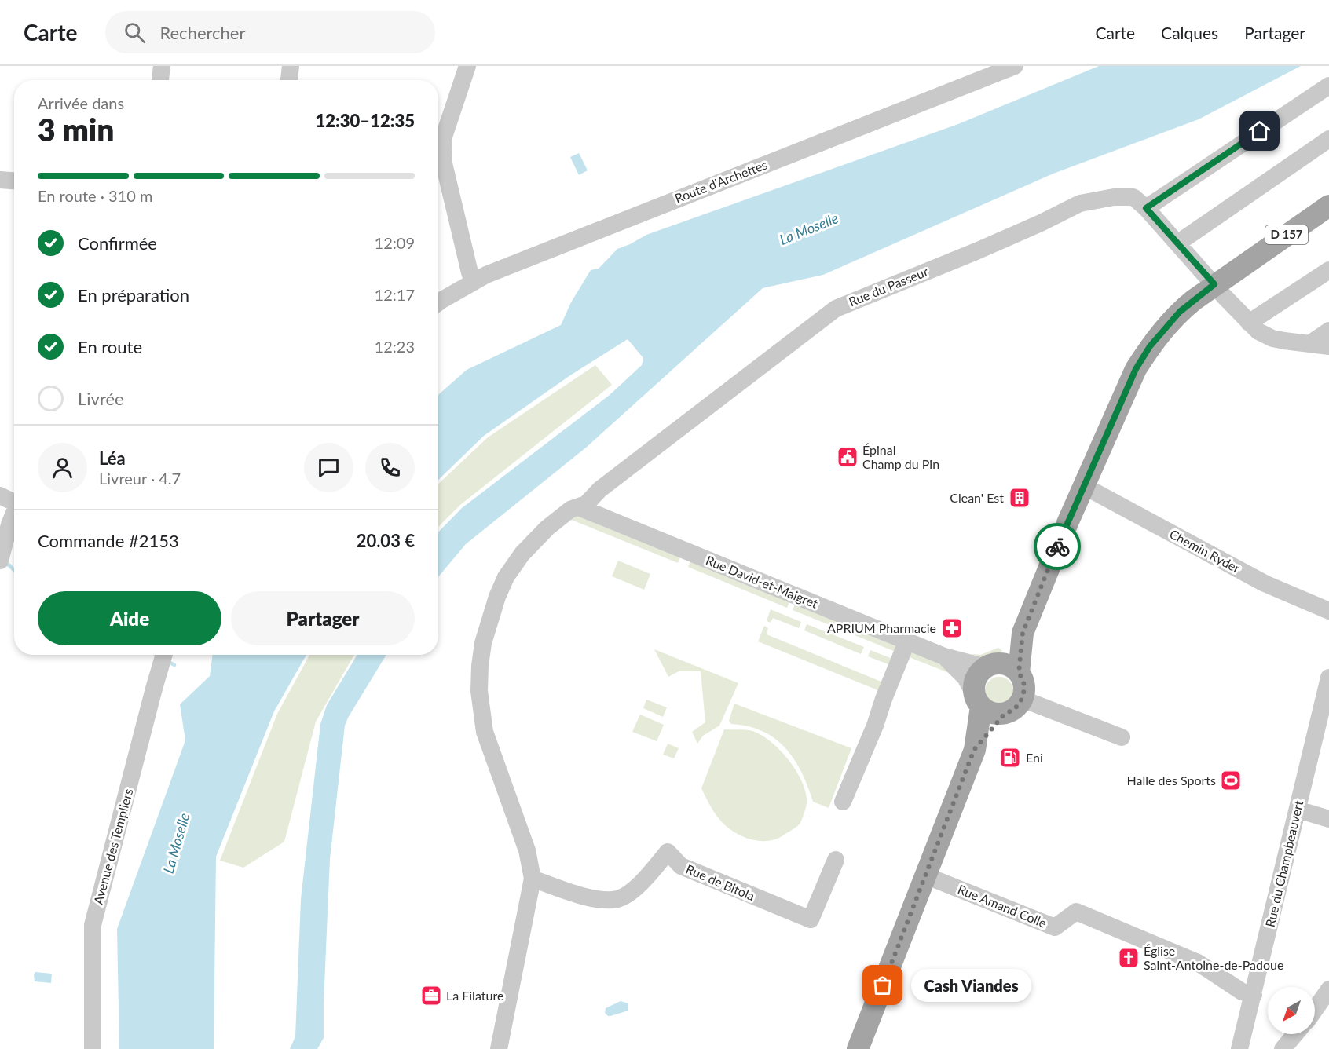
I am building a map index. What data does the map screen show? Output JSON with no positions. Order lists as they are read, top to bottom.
{
  "streets": {
    "main road": ["D 157"],
    "street": [
      "Route d'Archettes",
      "Rue du Passeur",
      "Chemin Ryder",
      "Rue David-et-Maigret",
      "Avenue des Templiers",
      "Rue du Champbeauvert",
      "Rue de Bitola",
      "Rue Amand Colle"
    ]
  },
  "crossings": [
    ["D 157", "Rue du Passeur"],
    ["D 157", "Chemin Ryder"],
    ["D 157", "Rue David-et-Maigret"],
    ["Rue du Passeur", "Rue David-et-Maigret"],
    ["Rue du Passeur", "Rue de Bitola"],
    ["Rue du Champbeauvert", "Rue Amand Colle"]
  ],
  "water": ["La Moselle"],
  "places": {
    "public building": ["Épinal Champ du Pin"],
    "building": ["Clean' Est"],
    "pharmacy": ["APRIUM Pharmacie"],
    "fuel station": ["Eni"],
    "sports": ["Halle des Sports"],
    "church": ["Église Saint-Antoine-de-Padoue"],
    "other": ["Cash Viandes"],
    "office": ["La Filature"]
  },
  "north": "bottom left",
  "page": {
    "header": "Carte",
    "search": "Rechercher",
    "nav": ["Carte", "Calques", "Partager"],
    "heading": ["3 min", "Arrivée dans", "12:30–12:35"],
    "panel": [
      "Léa",
      "Livreur · 4.7",
      "Commande #2153",
      "20.03 €"
    ],
    "bar": "En route · 310 m",
    "list": [
      ["Confirmée", "12:09"],
      ["En préparation", "12:17"],
      ["En route", "12:23"],
      "Livrée"
    ],
    "buttons": ["Aide", "Partager"],
    "bubble": "Cash Viandes"
  }
}
